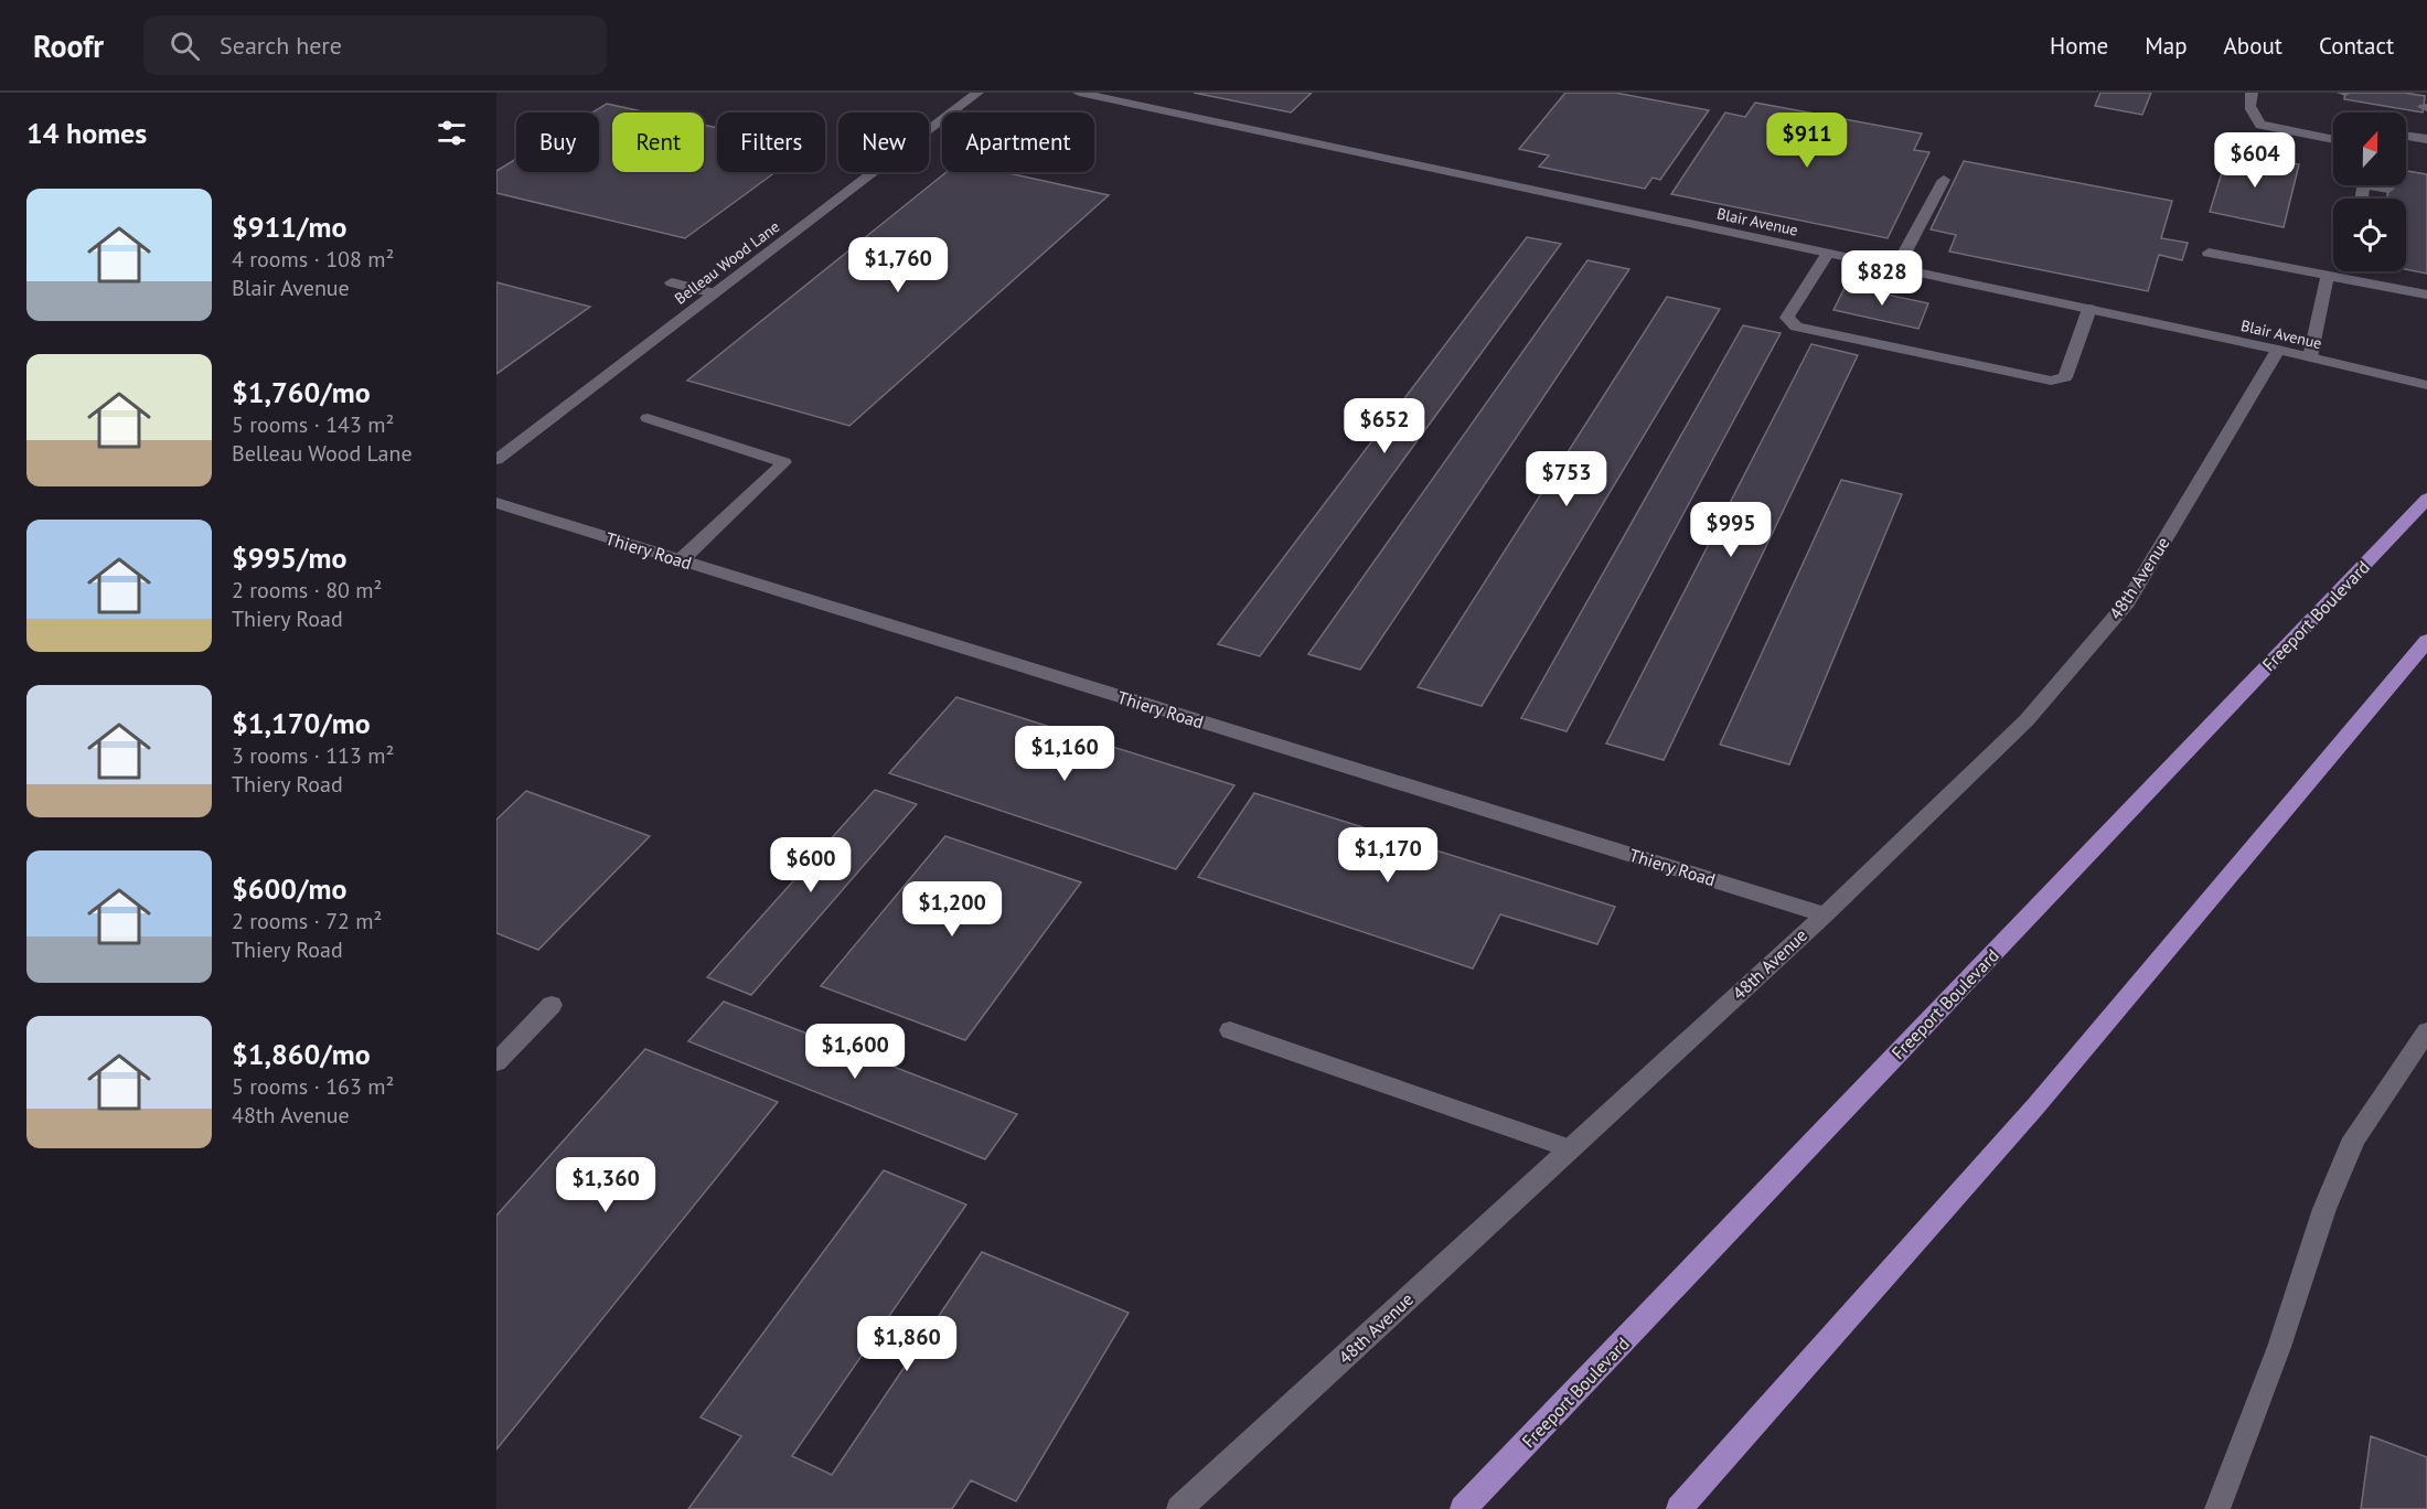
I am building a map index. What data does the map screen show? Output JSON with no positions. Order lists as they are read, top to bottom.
{
  "streets": {
    "main road": ["Freeport Boulevard"],
    "street": [
      "Blair Avenue",
      "Belleau Wood Lane",
      "Thiery Road",
      "48th Avenue"
    ]
  },
  "crossings": [
    ["Blair Avenue", "48th Avenue"],
    ["Thiery Road", "48th Avenue"]
  ],
  "north": "top",
  "page": {
    "header": "Roofr",
    "search": "Search here",
    "nav": [
      "Home",
      "Map",
      "About",
      "Contact"
    ],
    "heading": "14 homes",
    "price": [
      "$911",
      "$604",
      "$1,760",
      "$828",
      "$652",
      "$753",
      "$995",
      "$1,160",
      "$1,170",
      "$600",
      "$1,200",
      "$1,600",
      "$1,360",
      "$1,860"
    ],
    "chip": [
      "Buy",
      "Rent",
      "Filters",
      "New",
      "Apartment"
    ],
    "list": [
      {
        "name": "$911/mo",
        "note": "4 rooms · 108 m² · Blair Avenue"
      },
      {
        "name": "$1,760/mo",
        "note": "5 rooms · 143 m² · Belleau Wood Lane"
      },
      {
        "name": "$995/mo",
        "note": "2 rooms · 80 m² · Thiery Road"
      },
      {
        "name": "$1,170/mo",
        "note": "3 rooms · 113 m² · Thiery Road"
      },
      {
        "name": "$600/mo",
        "note": "2 rooms · 72 m² · Thiery Road"
      },
      {
        "name": "$1,860/mo",
        "note": "5 rooms · 163 m² · 48th Avenue"
      }
    ]
  }
}
